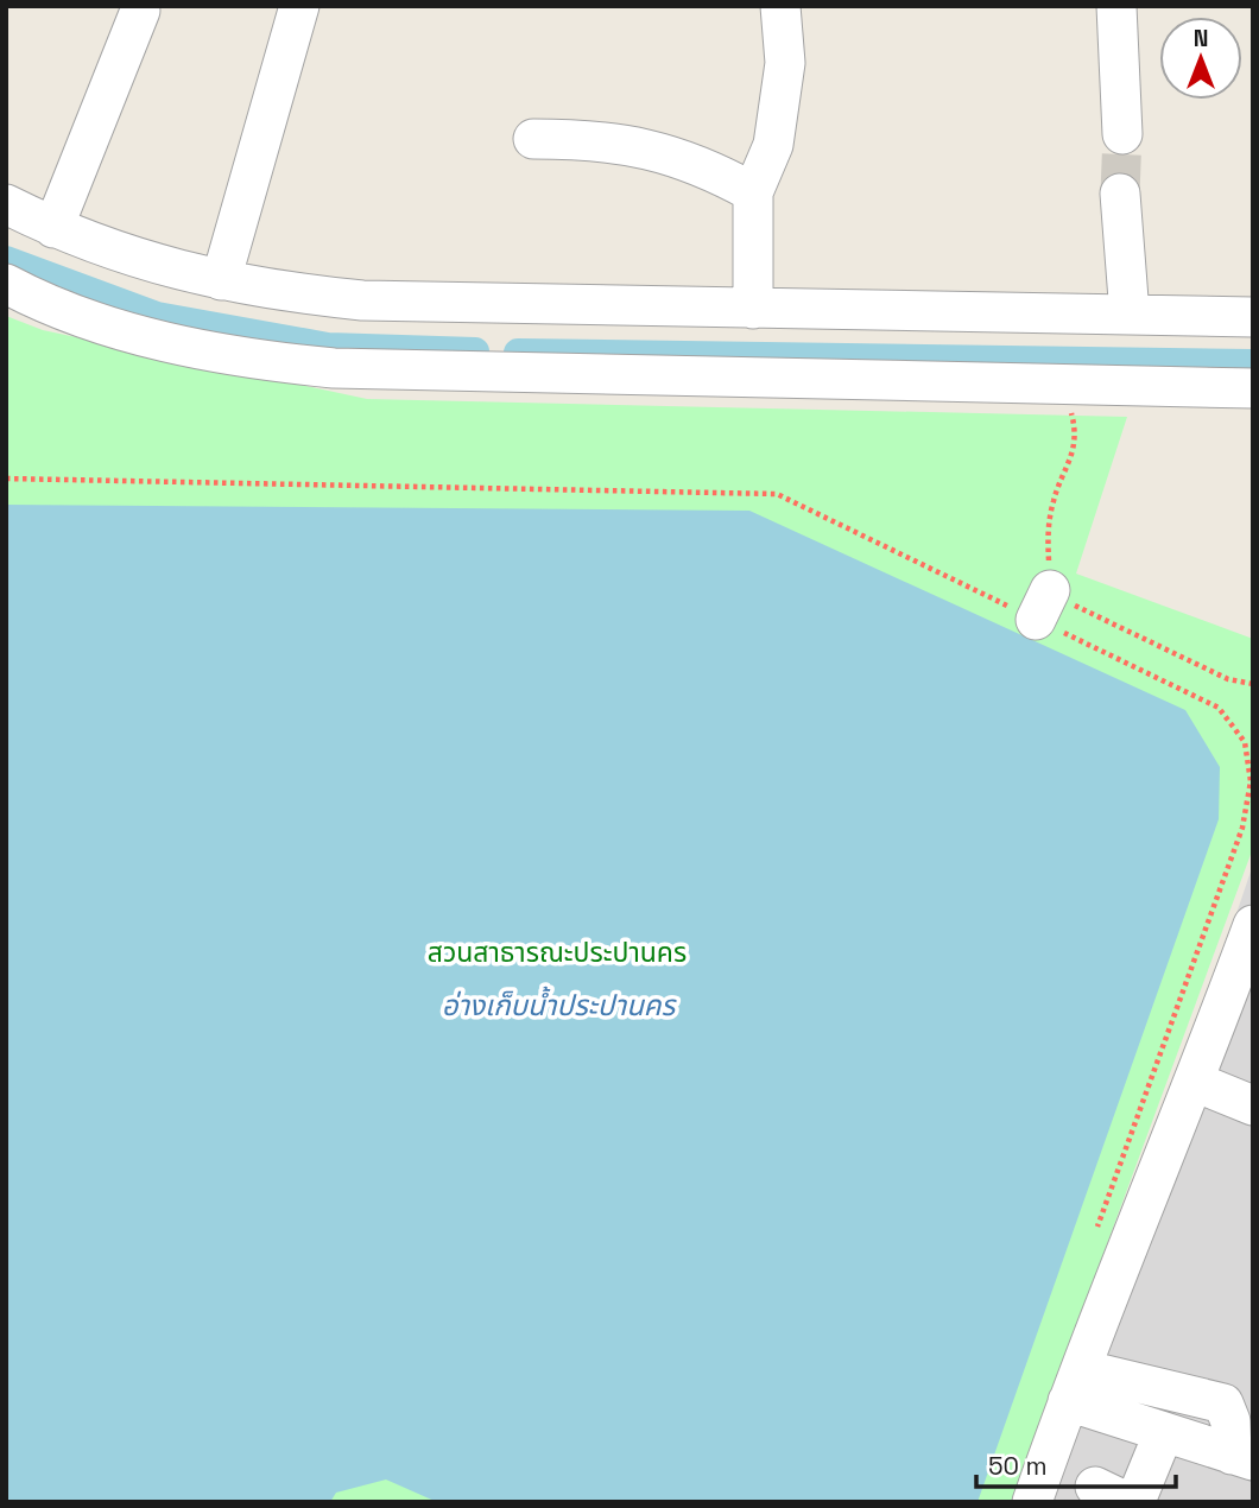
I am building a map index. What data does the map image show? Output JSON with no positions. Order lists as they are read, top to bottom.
{
  "water": ["อ่างเก็บน้ำประปานคร"],
  "parks": ["สวนสาธารณะประปานคร"],
  "scale_bar": "50 m",
  "north": "top"
}
